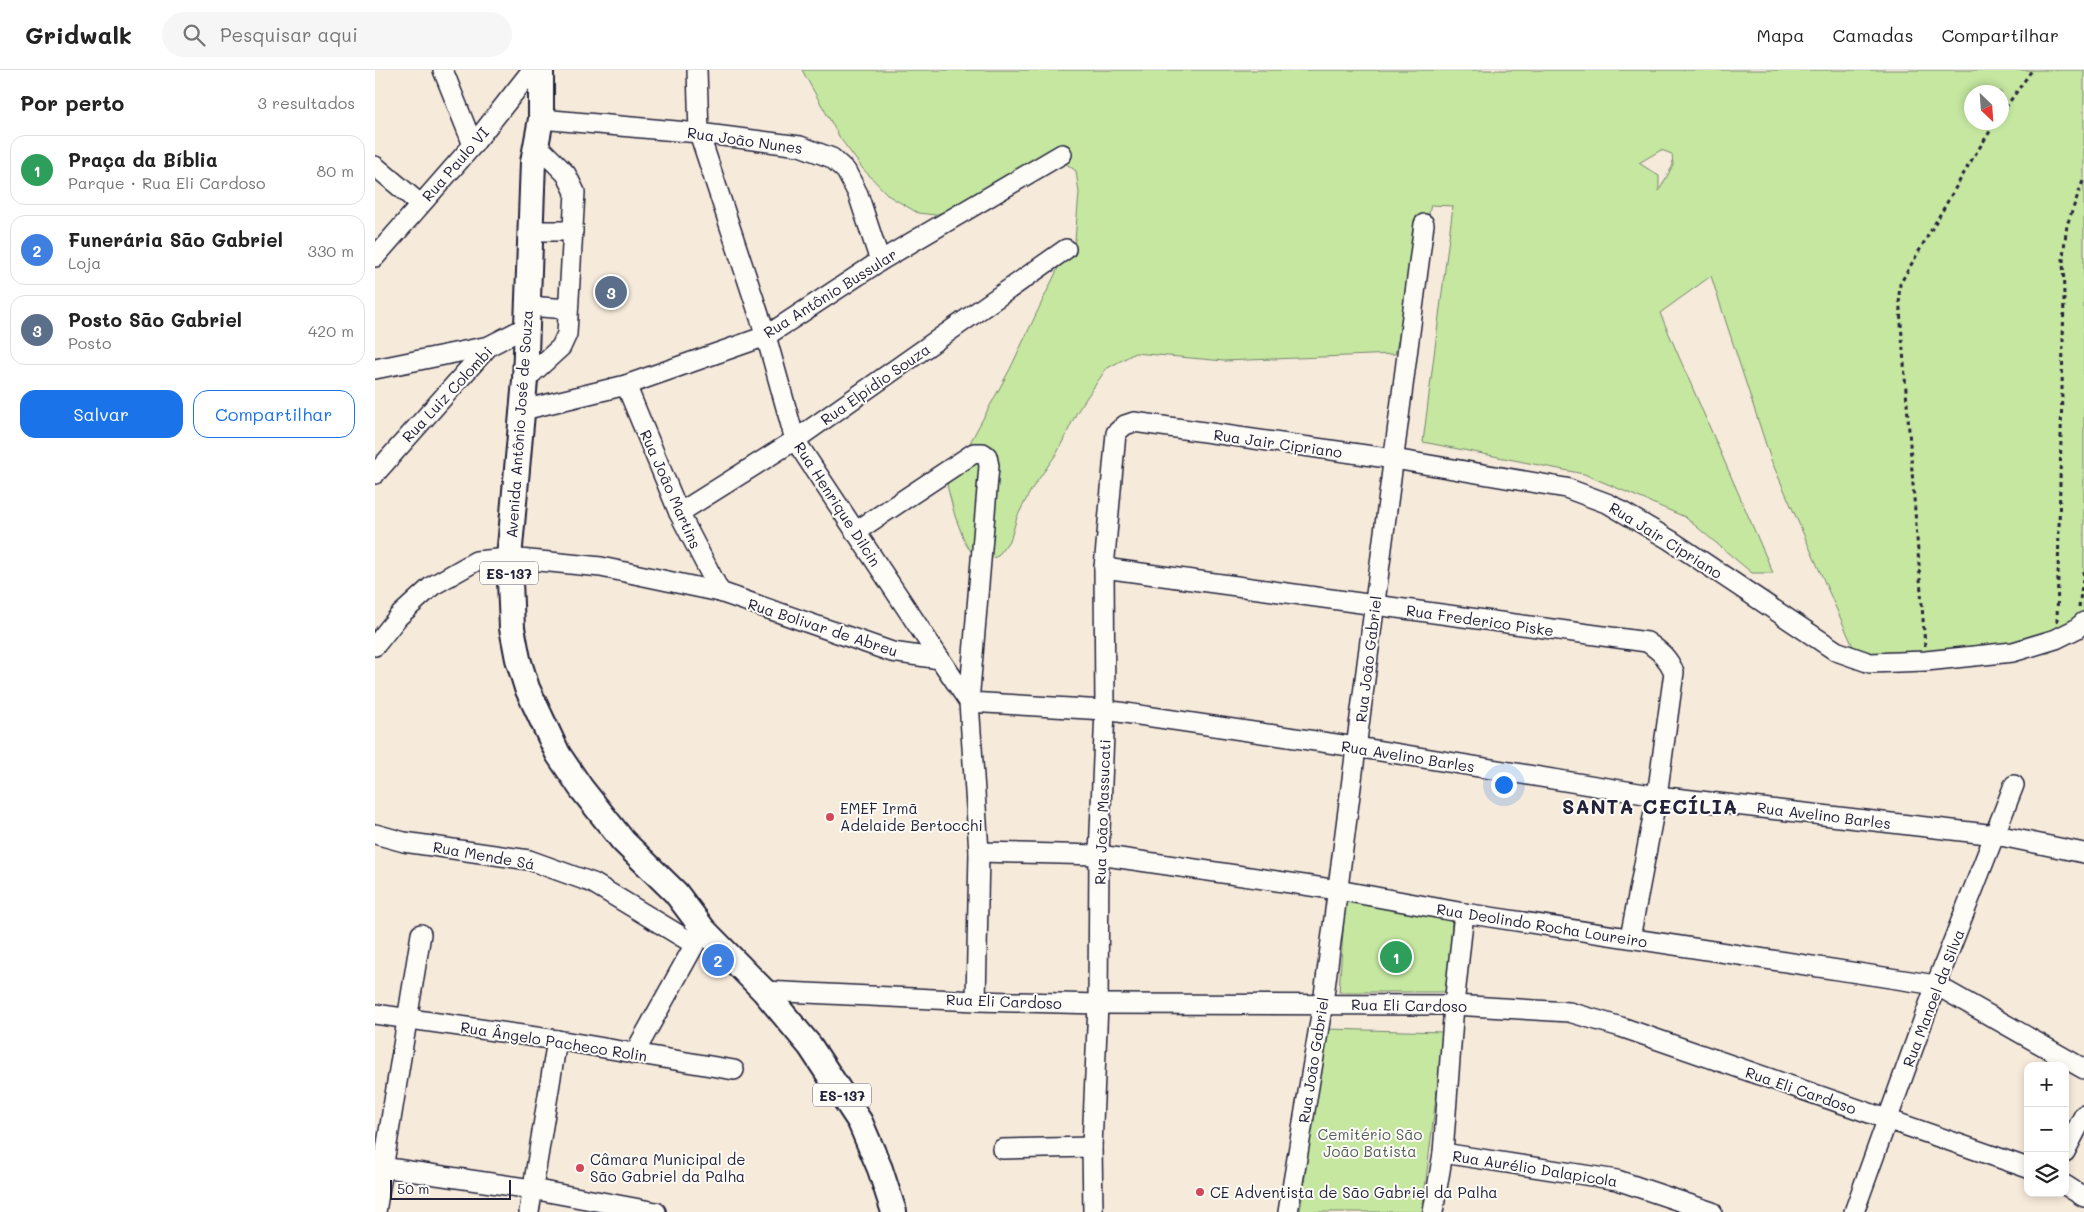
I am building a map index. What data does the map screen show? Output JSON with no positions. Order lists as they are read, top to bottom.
{
  "streets": {
    "main road": ["Avenida Antônio José de Souza", "ES-137"],
    "street": [
      "Rua João Nunes",
      "Rua Paulo VI",
      "Rua Antônio Bussular",
      "Rua Elpídio Souza",
      "Rua Luiz Colombi",
      "Rua Jair Cipriano",
      "Rua João Martins",
      "Rua Henrique Dilcin",
      "Rua Frederico Piske",
      "Rua Bolivar de Abreu",
      "Rua João Gabriel",
      "Rua Avelino Barles",
      "Rua João Massucati",
      "Rua Mende Sá",
      "Rua Deolindo Rocha Loureiro",
      "Rua Manoel da Silva",
      "Rua Eli Cardoso",
      "Rua Ângelo Pacheco Rolin",
      "Rua Aurélio Dalapicola"
    ]
  },
  "crossings": [
    ["Rua João Nunes", "Rua Antônio Bussular"],
    ["Rua João Nunes", "Avenida Antônio José de Souza"],
    ["Rua João Nunes", "Rua Henrique Dilcin"],
    ["Rua Antônio Bussular", "Avenida Antônio José de Souza"],
    ["Rua Antônio Bussular", "Rua João Martins"],
    ["Rua Antônio Bussular", "Rua Henrique Dilcin"],
    ["Rua Elpídio Souza", "Rua João Martins"],
    ["Rua Elpídio Souza", "Rua Henrique Dilcin"],
    ["Rua Luiz Colombi", "Avenida Antônio José de Souza"],
    ["Avenida Antônio José de Souza", "ES-137"],
    ["Avenida Antônio José de Souza", "Rua Bolivar de Abreu"],
    ["Avenida Antônio José de Souza", "Rua Mende Sá"],
    ["Avenida Antônio José de Souza", "Rua Eli Cardoso"],
    ["Rua Jair Cipriano", "Rua João Gabriel"],
    ["Rua Jair Cipriano", "Rua João Massucati"],
    ["Rua João Martins", "Rua Bolivar de Abreu"],
    ["Rua Henrique Dilcin", "Rua Bolivar de Abreu"],
    ["ES-137", "Rua Eli Cardoso"],
    ["Rua Frederico Piske", "Rua João Gabriel"],
    ["Rua Frederico Piske", "Rua Avelino Barles"],
    ["Rua Frederico Piske", "Rua João Massucati"],
    ["Rua João Gabriel", "Rua Avelino Barles"],
    ["Rua João Gabriel", "Rua Deolindo Rocha Loureiro"],
    ["Rua João Gabriel", "Rua Eli Cardoso"],
    ["Rua Avelino Barles", "Rua João Massucati"],
    ["Rua Avelino Barles", "Rua Manoel da Silva"],
    ["Rua João Massucati", "Rua Deolindo Rocha Loureiro"],
    ["Rua João Massucati", "Rua Eli Cardoso"],
    ["Rua Deolindo Rocha Loureiro", "Rua Manoel da Silva"],
    ["Rua Manoel da Silva", "Rua Eli Cardoso"]
  ],
  "districts": ["SANTA CECÍLIA"],
  "parks": ["Cemitério São João Batista"],
  "places": ["EMEF Irmã Adelaide Bertocchi", "Câmara Municipal de São Gabriel da Palha", "CE Adventista de São Gabriel da Palha"],
  "scale_bar": "50 m",
  "north": "bottom right",
  "page": {
    "header": "Gridwalk",
    "search": "Pesquisar aqui",
    "nav": ["Mapa", "Camadas", "Compartilhar"],
    "heading": ["Por perto", "3 resultados"],
    "list": [
      {
        "mark": "1",
        "name": "Praça da Bíblia",
        "note": "Parque · Rua Eli Cardoso",
        "value": "80 m"
      },
      {
        "mark": "2",
        "name": "Funerária São Gabriel",
        "note": "Loja",
        "value": "330 m"
      },
      {
        "mark": "3",
        "name": "Posto São Gabriel",
        "note": "Posto",
        "value": "420 m"
      }
    ],
    "pins": ["3", "1", "2"],
    "buttons": ["Salvar", "Compartilhar"],
    "map_buttons": ["+", "−"],
    "scale": "50 m"
  }
}
